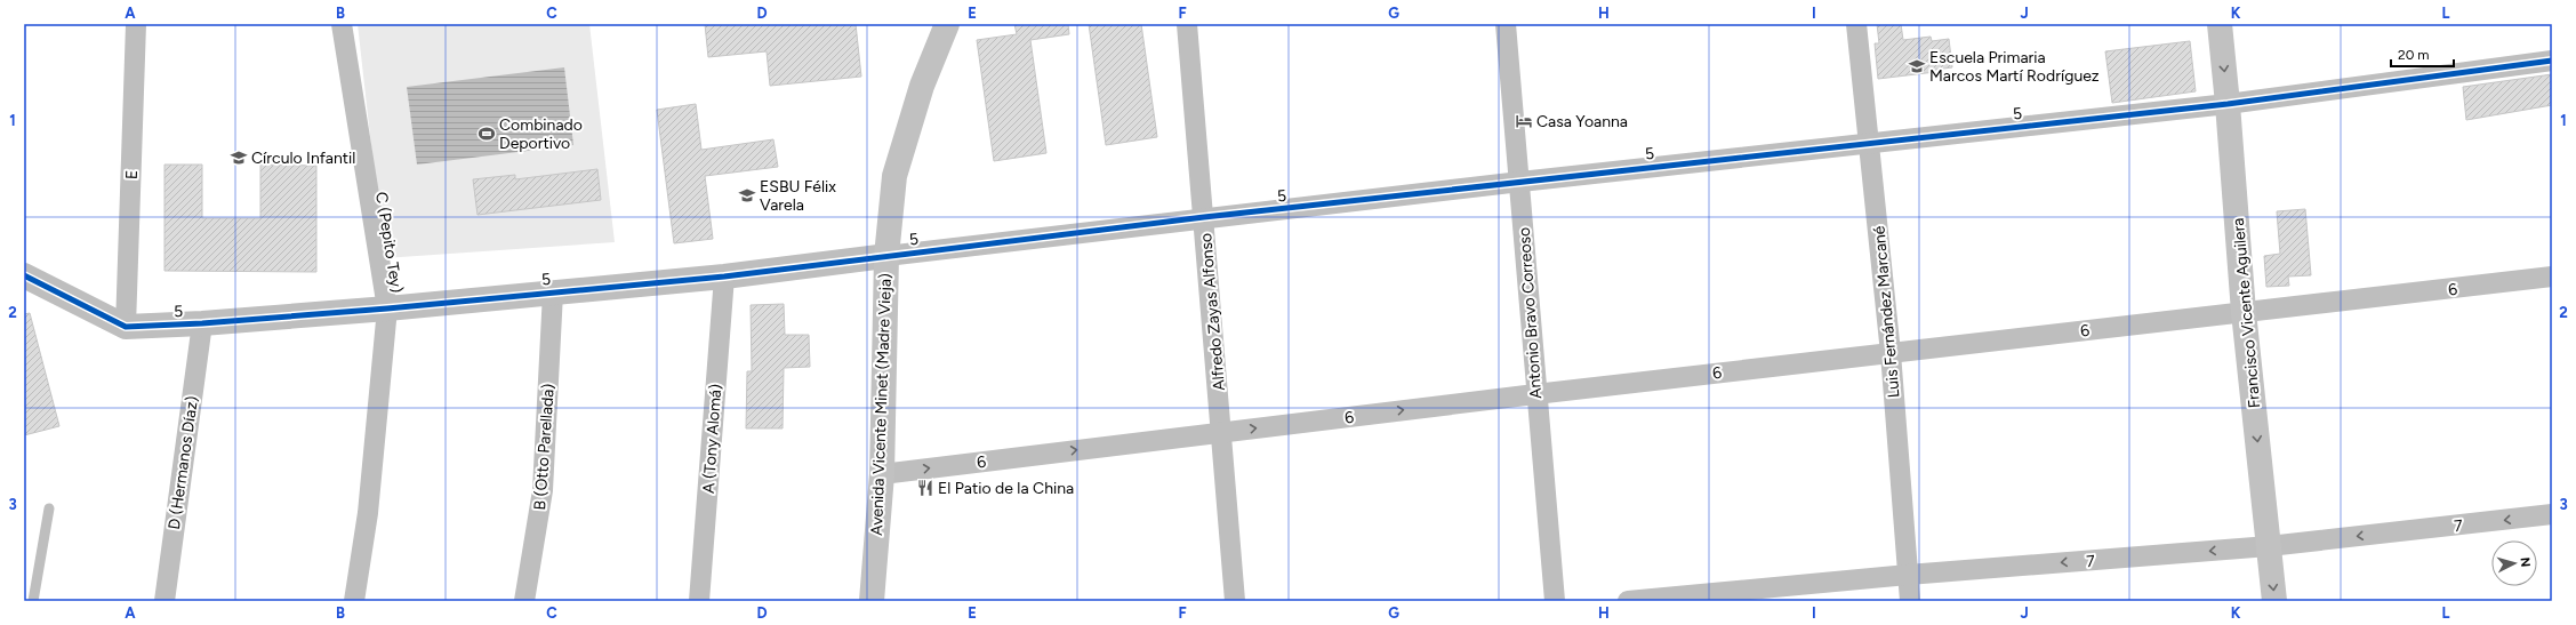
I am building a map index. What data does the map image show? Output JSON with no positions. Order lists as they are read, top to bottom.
{
  "streets": {
    "main road": ["Francisco Vicente Aguilera", "Avenida Vicente Minet (Madre Vieja)"],
    "street": [
      "5",
      "E",
      "C (Pepito Tey)",
      "6",
      "Alfredo Zayas Alfonso",
      "Luis Fernández Marcané",
      "Antonio Bravo Correoso",
      "A (Tony Alomá)",
      "B (Otto Parellada)",
      "D (Hermanos Díaz)",
      "7"
    ]
  },
  "crossings": [
    ["5", "E"],
    ["5", "C (Pepito Tey)"],
    ["5", "Alfredo Zayas Alfonso"],
    ["5", "Luis Fernández Marcané"],
    ["5", "Antonio Bravo Correoso"],
    ["5", "Francisco Vicente Aguilera"],
    ["5", "Avenida Vicente Minet (Madre Vieja)"],
    ["5", "A (Tony Alomá)"],
    ["5", "B (Otto Parellada)"],
    ["5", "D (Hermanos Díaz)"],
    ["6", "Alfredo Zayas Alfonso"],
    ["6", "Luis Fernández Marcané"],
    ["6", "Antonio Bravo Correoso"],
    ["6", "Francisco Vicente Aguilera"],
    ["6", "Avenida Vicente Minet (Madre Vieja)"],
    ["Luis Fernández Marcané", "7"],
    ["Francisco Vicente Aguilera", "7"]
  ],
  "one_way": ["6", "Francisco Vicente Aguilera", "7"],
  "places": {
    "school or university": ["Escuela Primaria Marcos Martí Rodríguez", "Círculo Infantil", "ESBU Félix Varela"],
    "hotel": ["Casa Yoanna"],
    "sports": ["Combinado Deportivo"],
    "restaurant": ["El Patio de la China"]
  },
  "scale_bar": "20 m",
  "north": "right",
  "grid": {
    "columns": [
      "A",
      "B",
      "C",
      "D",
      "E",
      "F",
      "G",
      "H",
      "I",
      "J",
      "K",
      "L"
    ],
    "rows": ["1", "2", "3"]
  }
}
